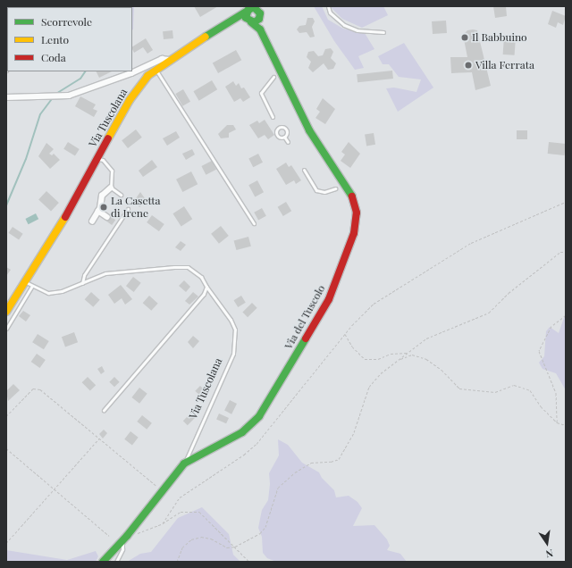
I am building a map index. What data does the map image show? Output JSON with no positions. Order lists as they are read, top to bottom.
{
  "streets": {
    "street": ["Via Tuscolana", "Via del Tuscolo"]
  },
  "crossings": [
    ["Via Tuscolana", "Via del Tuscolo"]
  ],
  "places": ["Il Babbuino", "Villa Ferrata", "La Casetta di Irene"],
  "legend": ["Scorrevole", "Lento", "Coda"],
  "north": "bottom"
}
